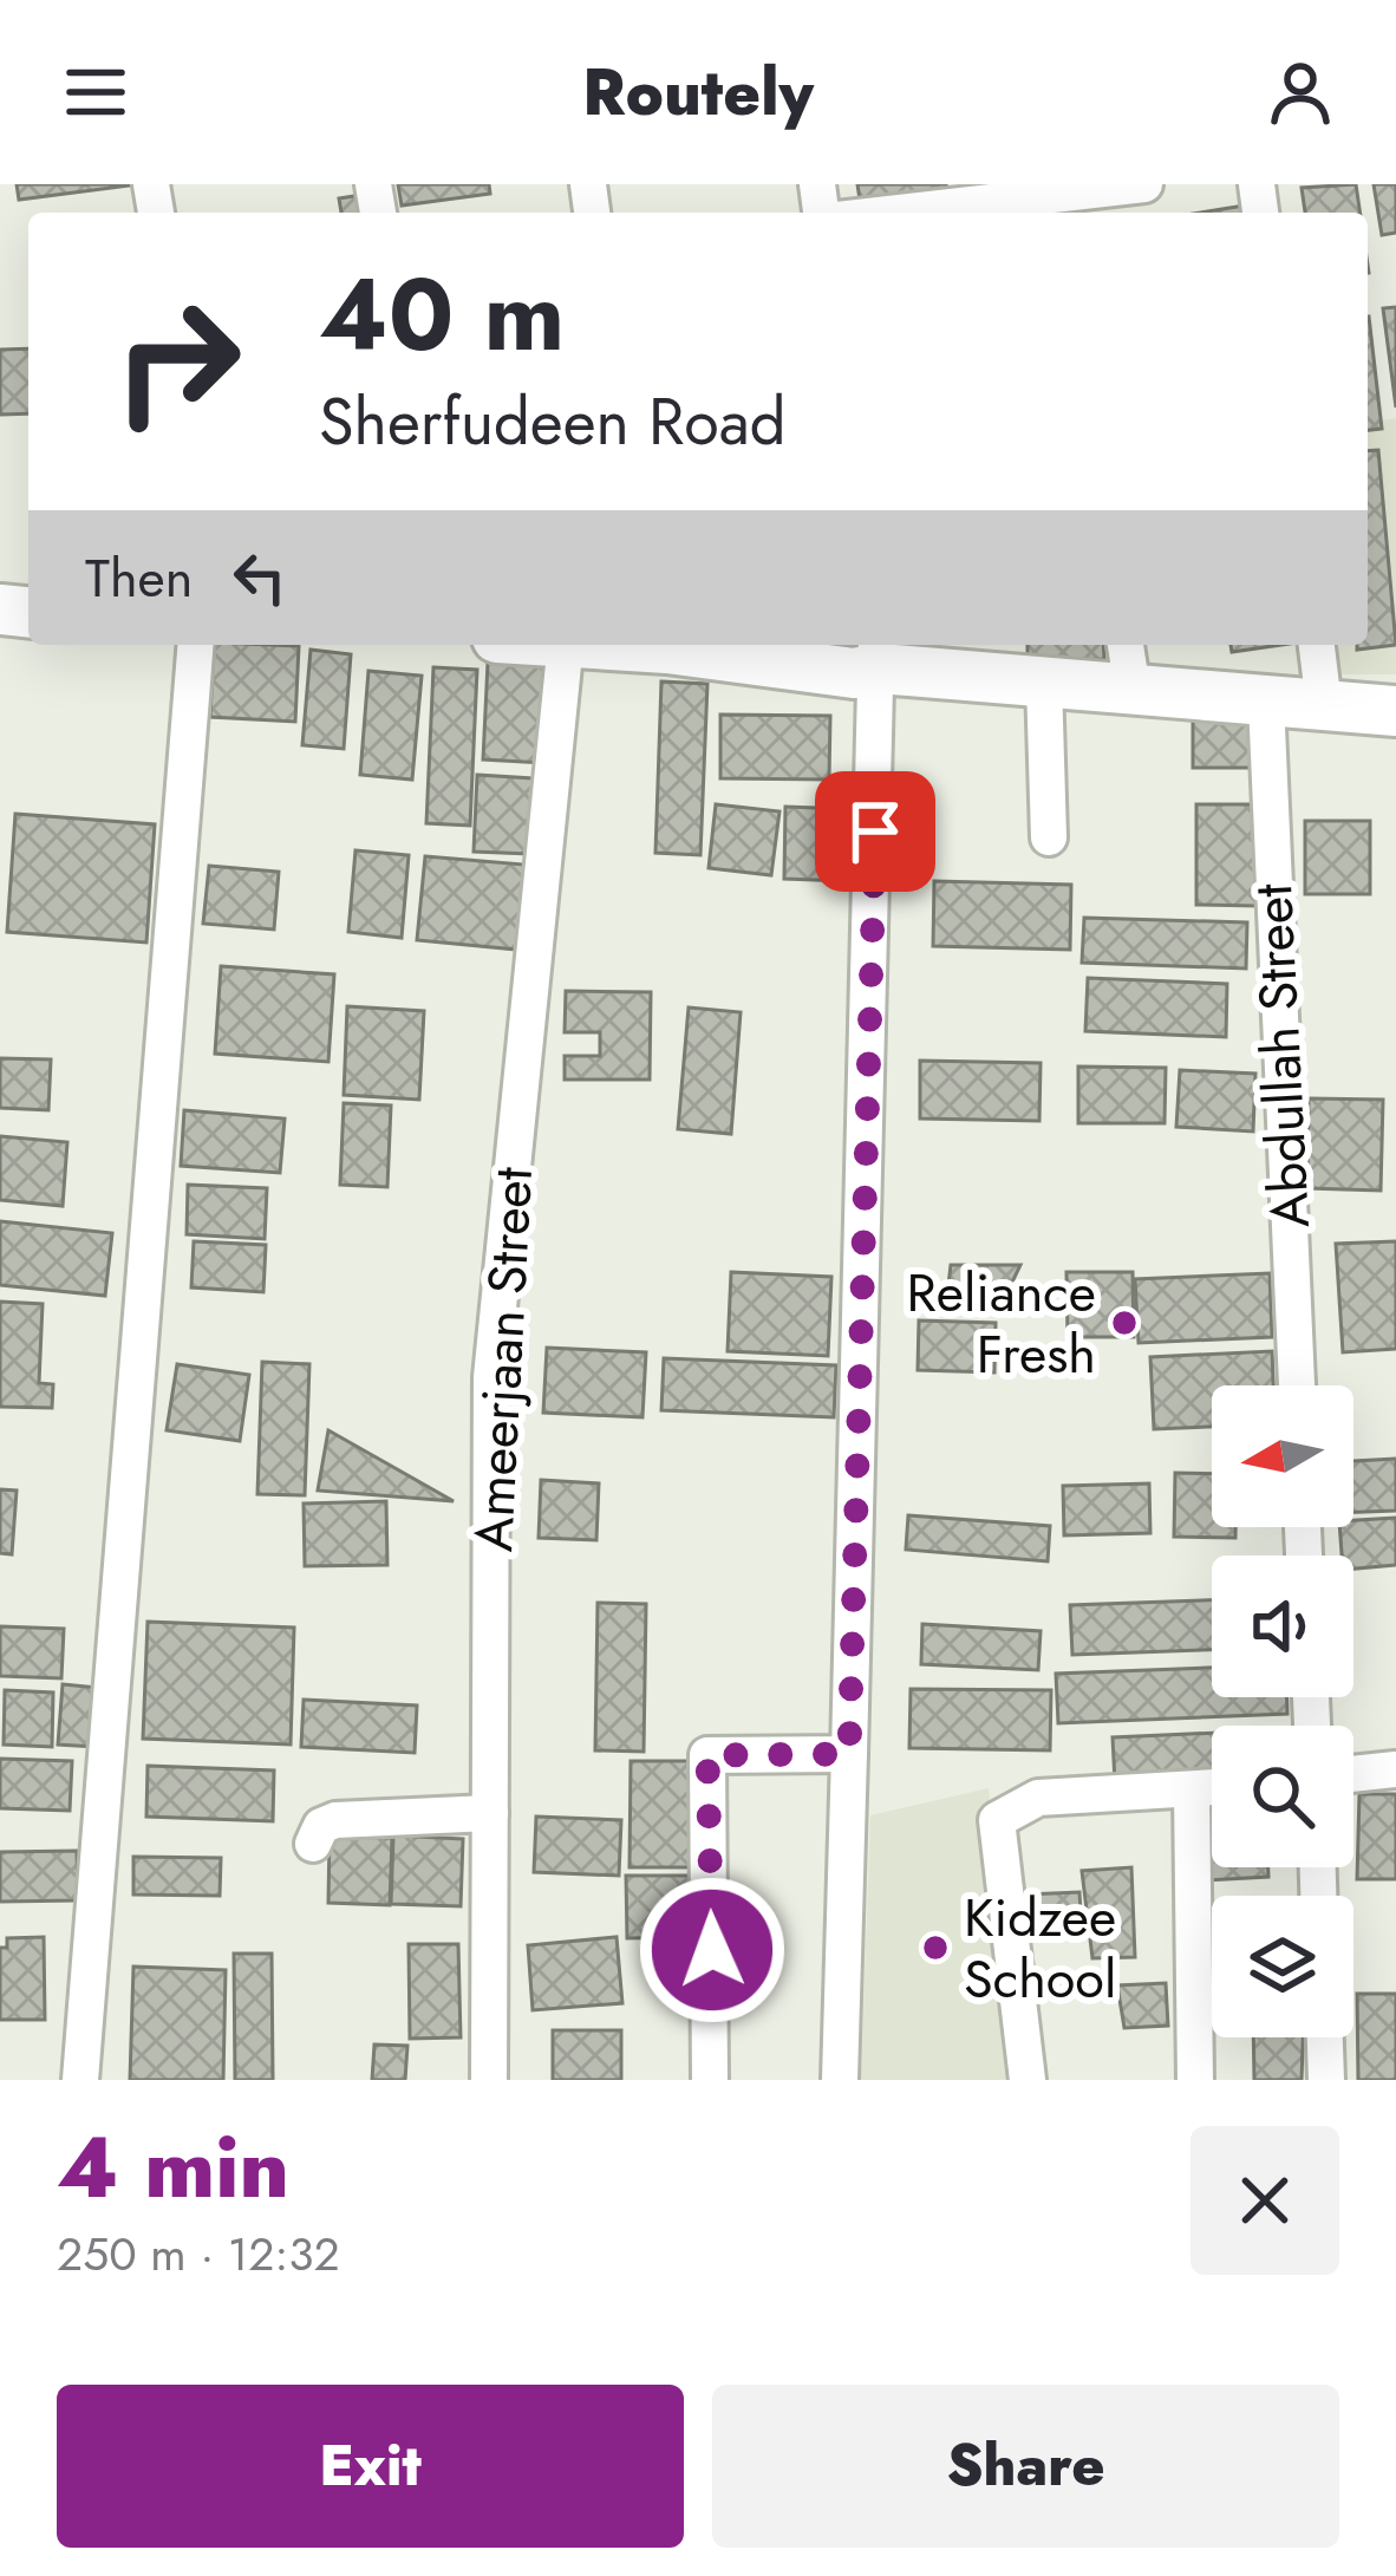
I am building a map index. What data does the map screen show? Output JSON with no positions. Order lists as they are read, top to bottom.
{
  "streets": {
    "street": ["Abdullah Street", "Ameerjaan Street"]
  },
  "places": ["Reliance Fresh", "Kidzee School"],
  "north": "left",
  "page": {
    "header": "Routely",
    "turn": ["40 m", "Sherfudeen Road"],
    "then": "Then",
    "heading": ["4 min", "250 m · 12:32"],
    "buttons": ["Exit", "Share"]
  }
}
